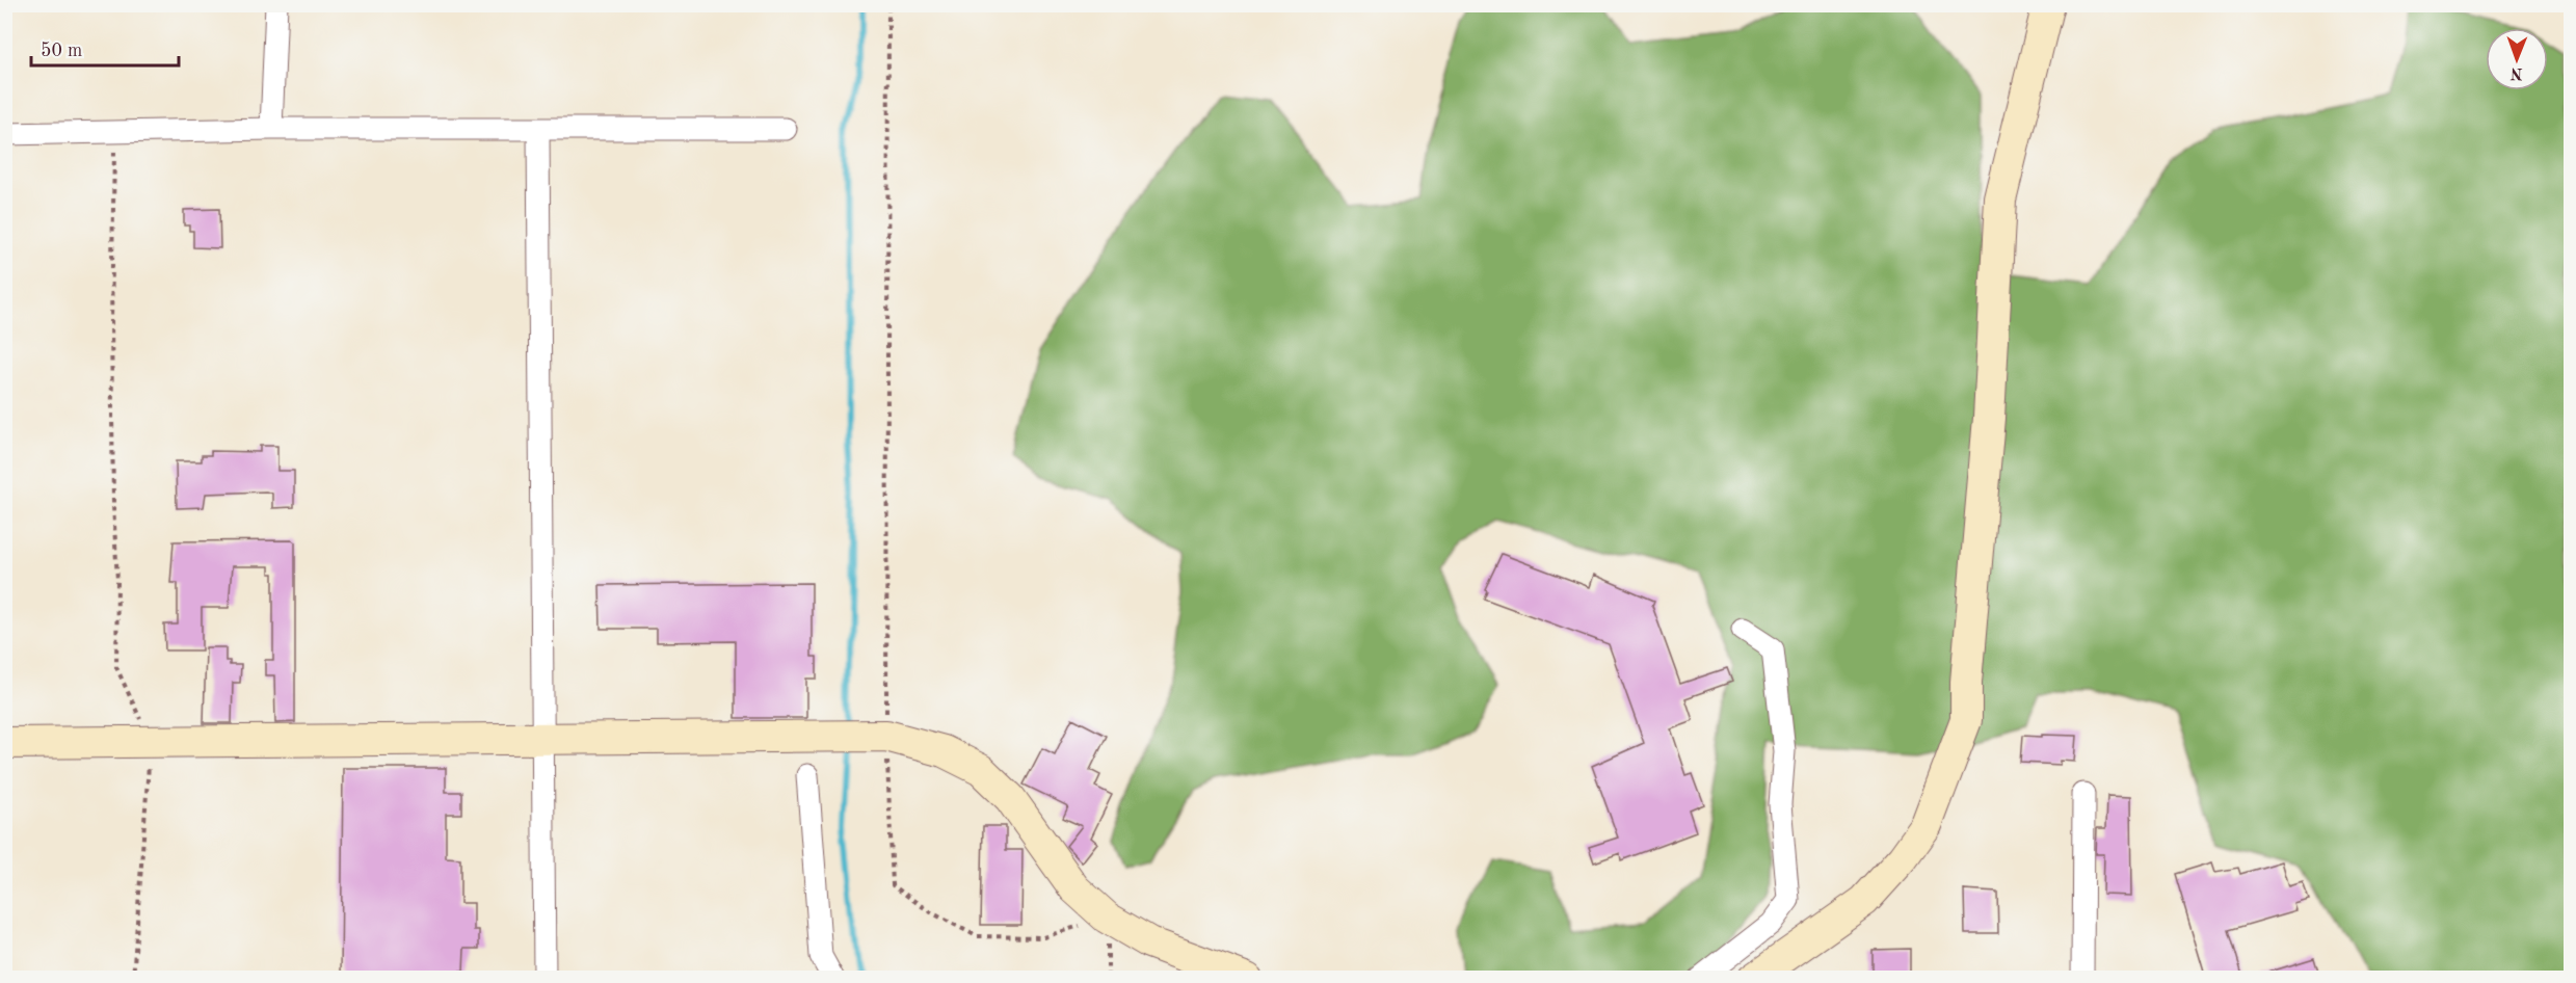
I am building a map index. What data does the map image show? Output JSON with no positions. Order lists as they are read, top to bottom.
{
  "scale_bar": "50 m",
  "north": "bottom"
}
